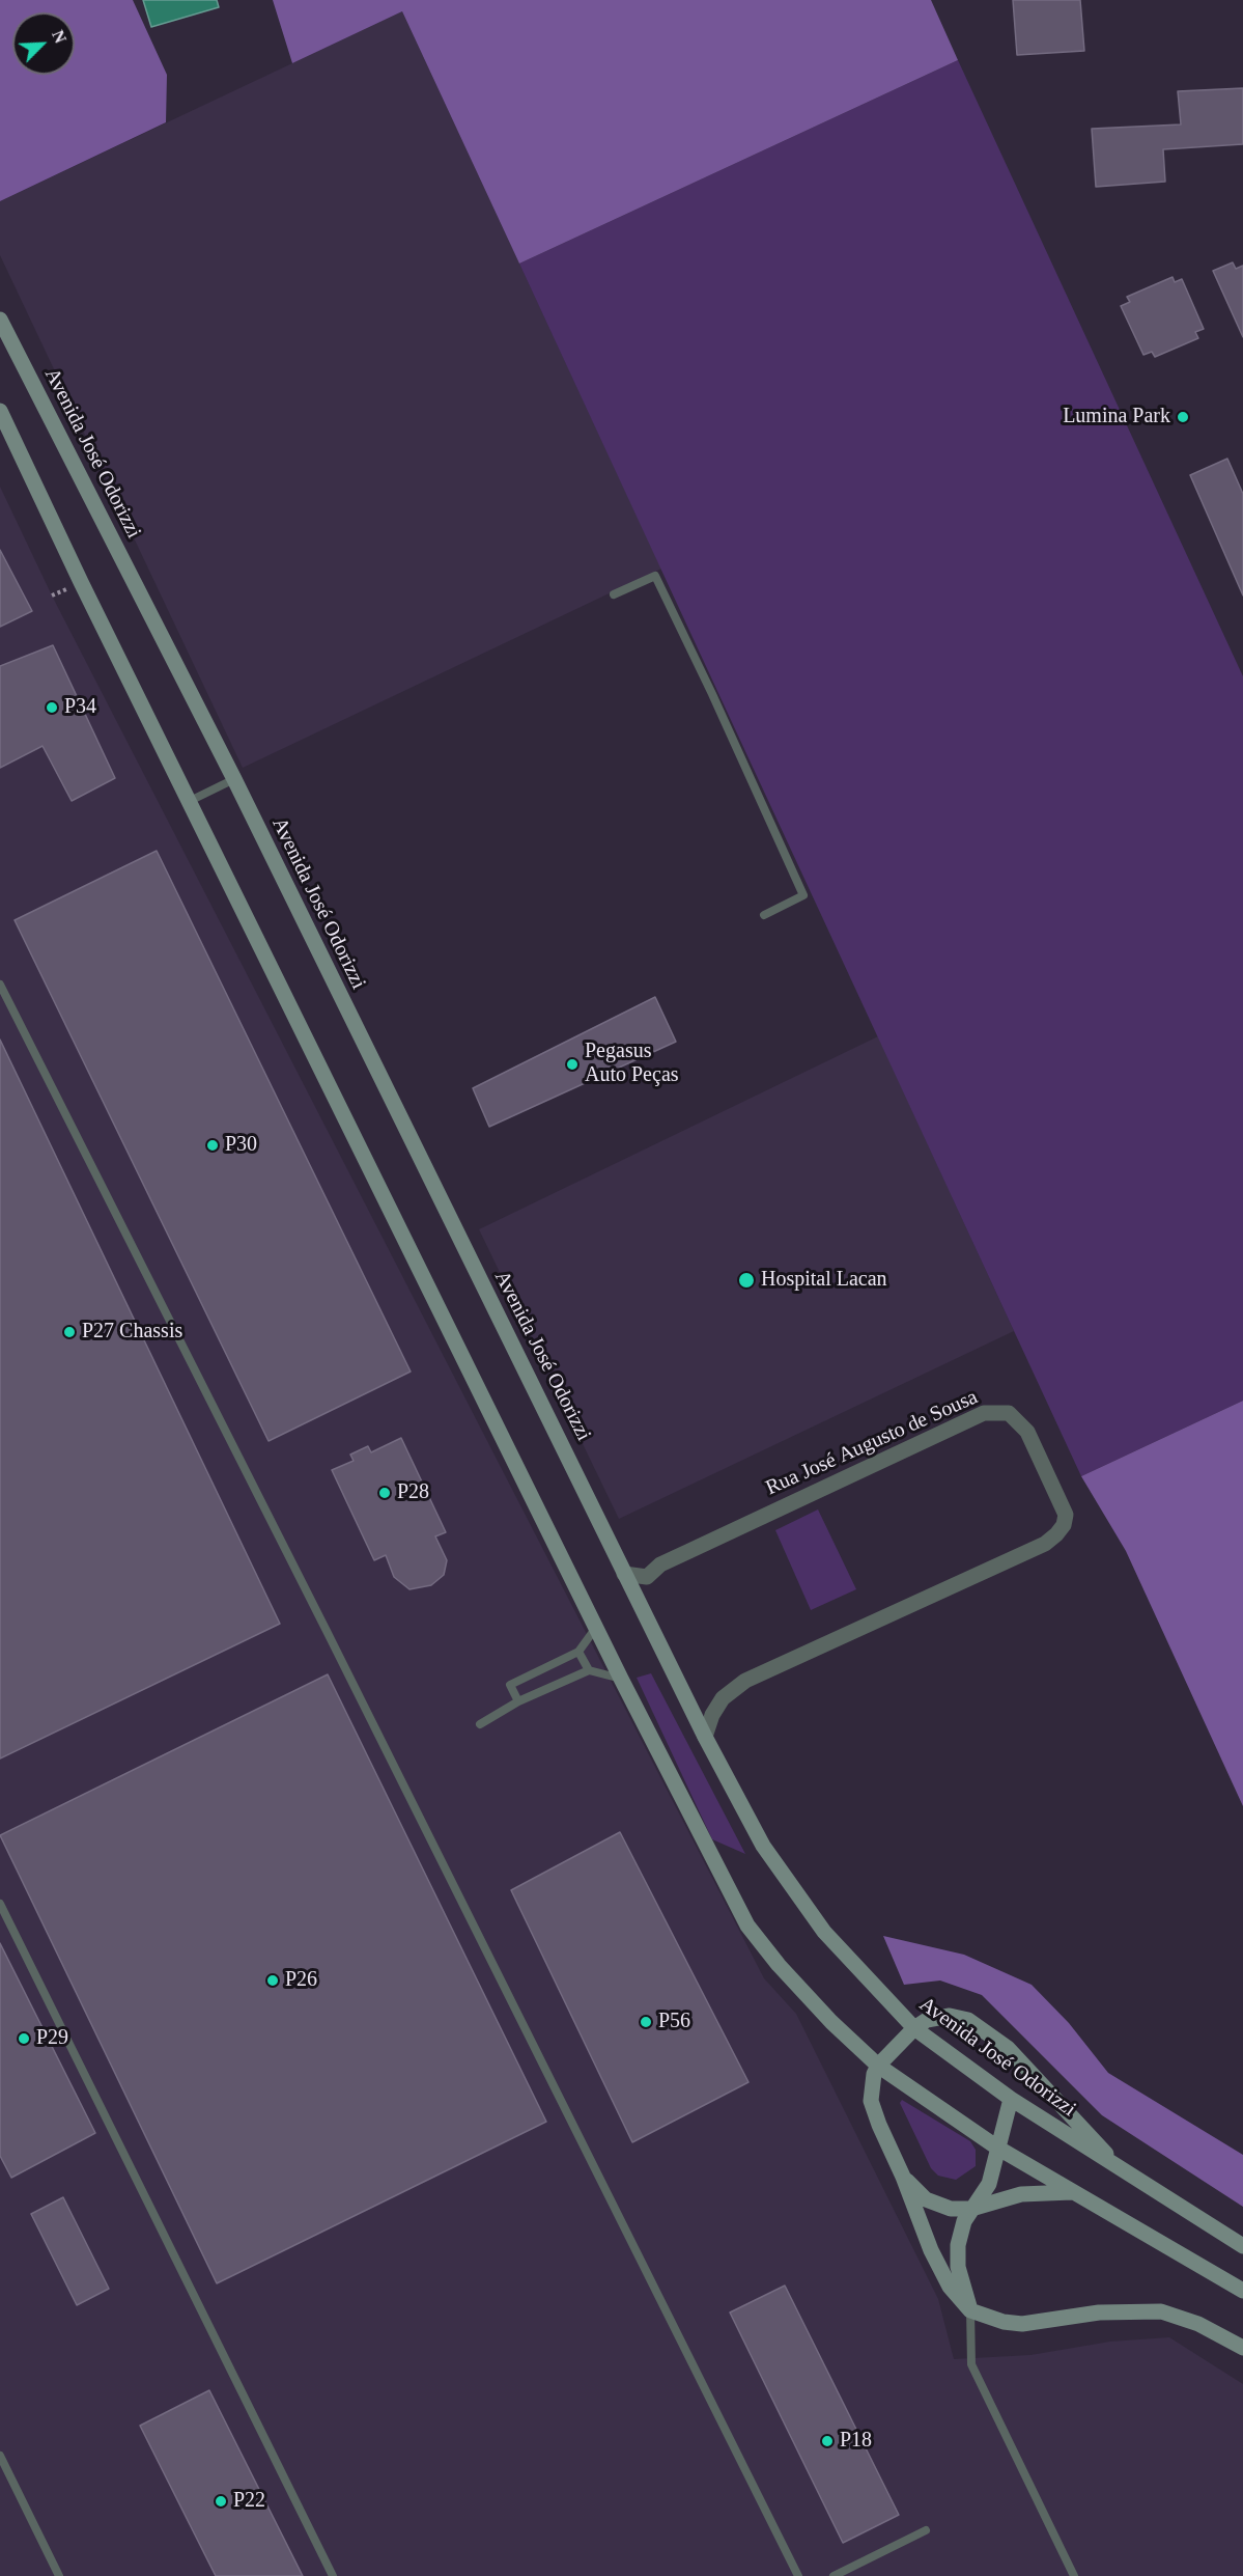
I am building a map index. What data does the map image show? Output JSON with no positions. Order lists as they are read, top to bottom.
{
  "streets": {
    "main road": ["Avenida José Odorizzi"],
    "street": ["Rua José Augusto de Sousa"]
  },
  "crossings": [
    ["Avenida José Odorizzi", "Rua José Augusto de Sousa"]
  ],
  "places": [
    "Lumina Park",
    "P34",
    "Pegasus Auto Peças",
    "P30",
    "Hospital Lacan",
    "P27 Chassis",
    "P28",
    "P26",
    "P56",
    "P29",
    "P18",
    "P22"
  ],
  "north": "top right"
}
